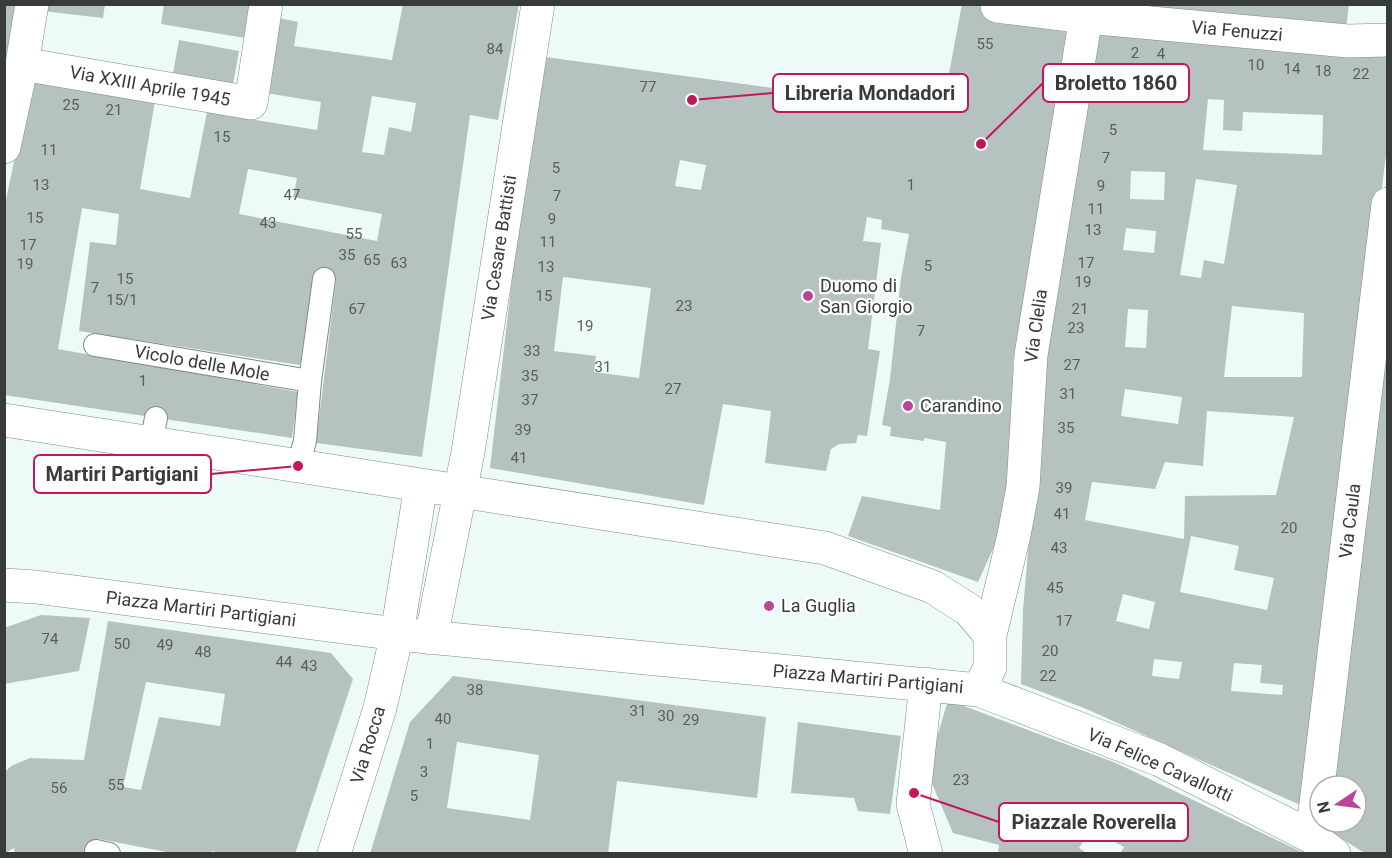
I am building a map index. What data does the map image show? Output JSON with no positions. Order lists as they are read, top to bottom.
{
  "streets": {
    "street": [
      "Via Fenuzzi",
      "Via XXIII Aprile 1945",
      "Via Cesare Battisti",
      "Via Clelia",
      "Via Caula",
      "Piazza Martiri Partigiani",
      "Via Rocca",
      "Via Felice Cavallotti"
    ],
    "lane": ["Vicolo delle Mole"]
  },
  "crossings": [
    ["Via Fenuzzi", "Via Clelia"],
    ["Via Clelia", "Piazza Martiri Partigiani"],
    ["Via Caula", "Via Felice Cavallotti"],
    ["Piazza Martiri Partigiani", "Via Rocca"],
    ["Piazza Martiri Partigiani", "Via Felice Cavallotti"]
  ],
  "places": [
    "Libreria Mondadori",
    "Broletto 1860",
    "Duomo di San Giorgio",
    "Carandino",
    "Martiri Partigiani",
    "La Guglia",
    "Piazzale Roverella"
  ],
  "house_numbers": [
    "55",
    "84",
    "2",
    "4",
    "10",
    "14",
    "18",
    "22",
    "77",
    "25",
    "21",
    "5",
    "15",
    "11",
    "7",
    "5",
    "13",
    "1",
    "9",
    "47",
    "7",
    "11",
    "15",
    "9",
    "43",
    "13",
    "55",
    "11",
    "17",
    "35",
    "65",
    "63",
    "17",
    "19",
    "5",
    "13",
    "15",
    "19",
    "7",
    "15",
    "15/1",
    "23",
    "67",
    "21",
    "19",
    "23",
    "7",
    "33",
    "27",
    "31",
    "35",
    "1",
    "27",
    "31",
    "37",
    "35",
    "39",
    "41",
    "39",
    "41",
    "20",
    "43",
    "45",
    "17",
    "74",
    "50",
    "49",
    "20",
    "48",
    "44",
    "43",
    "22",
    "38",
    "31",
    "30",
    "40",
    "29",
    "1",
    "3",
    "23",
    "55",
    "56",
    "5"
  ],
  "north": "left"
}
